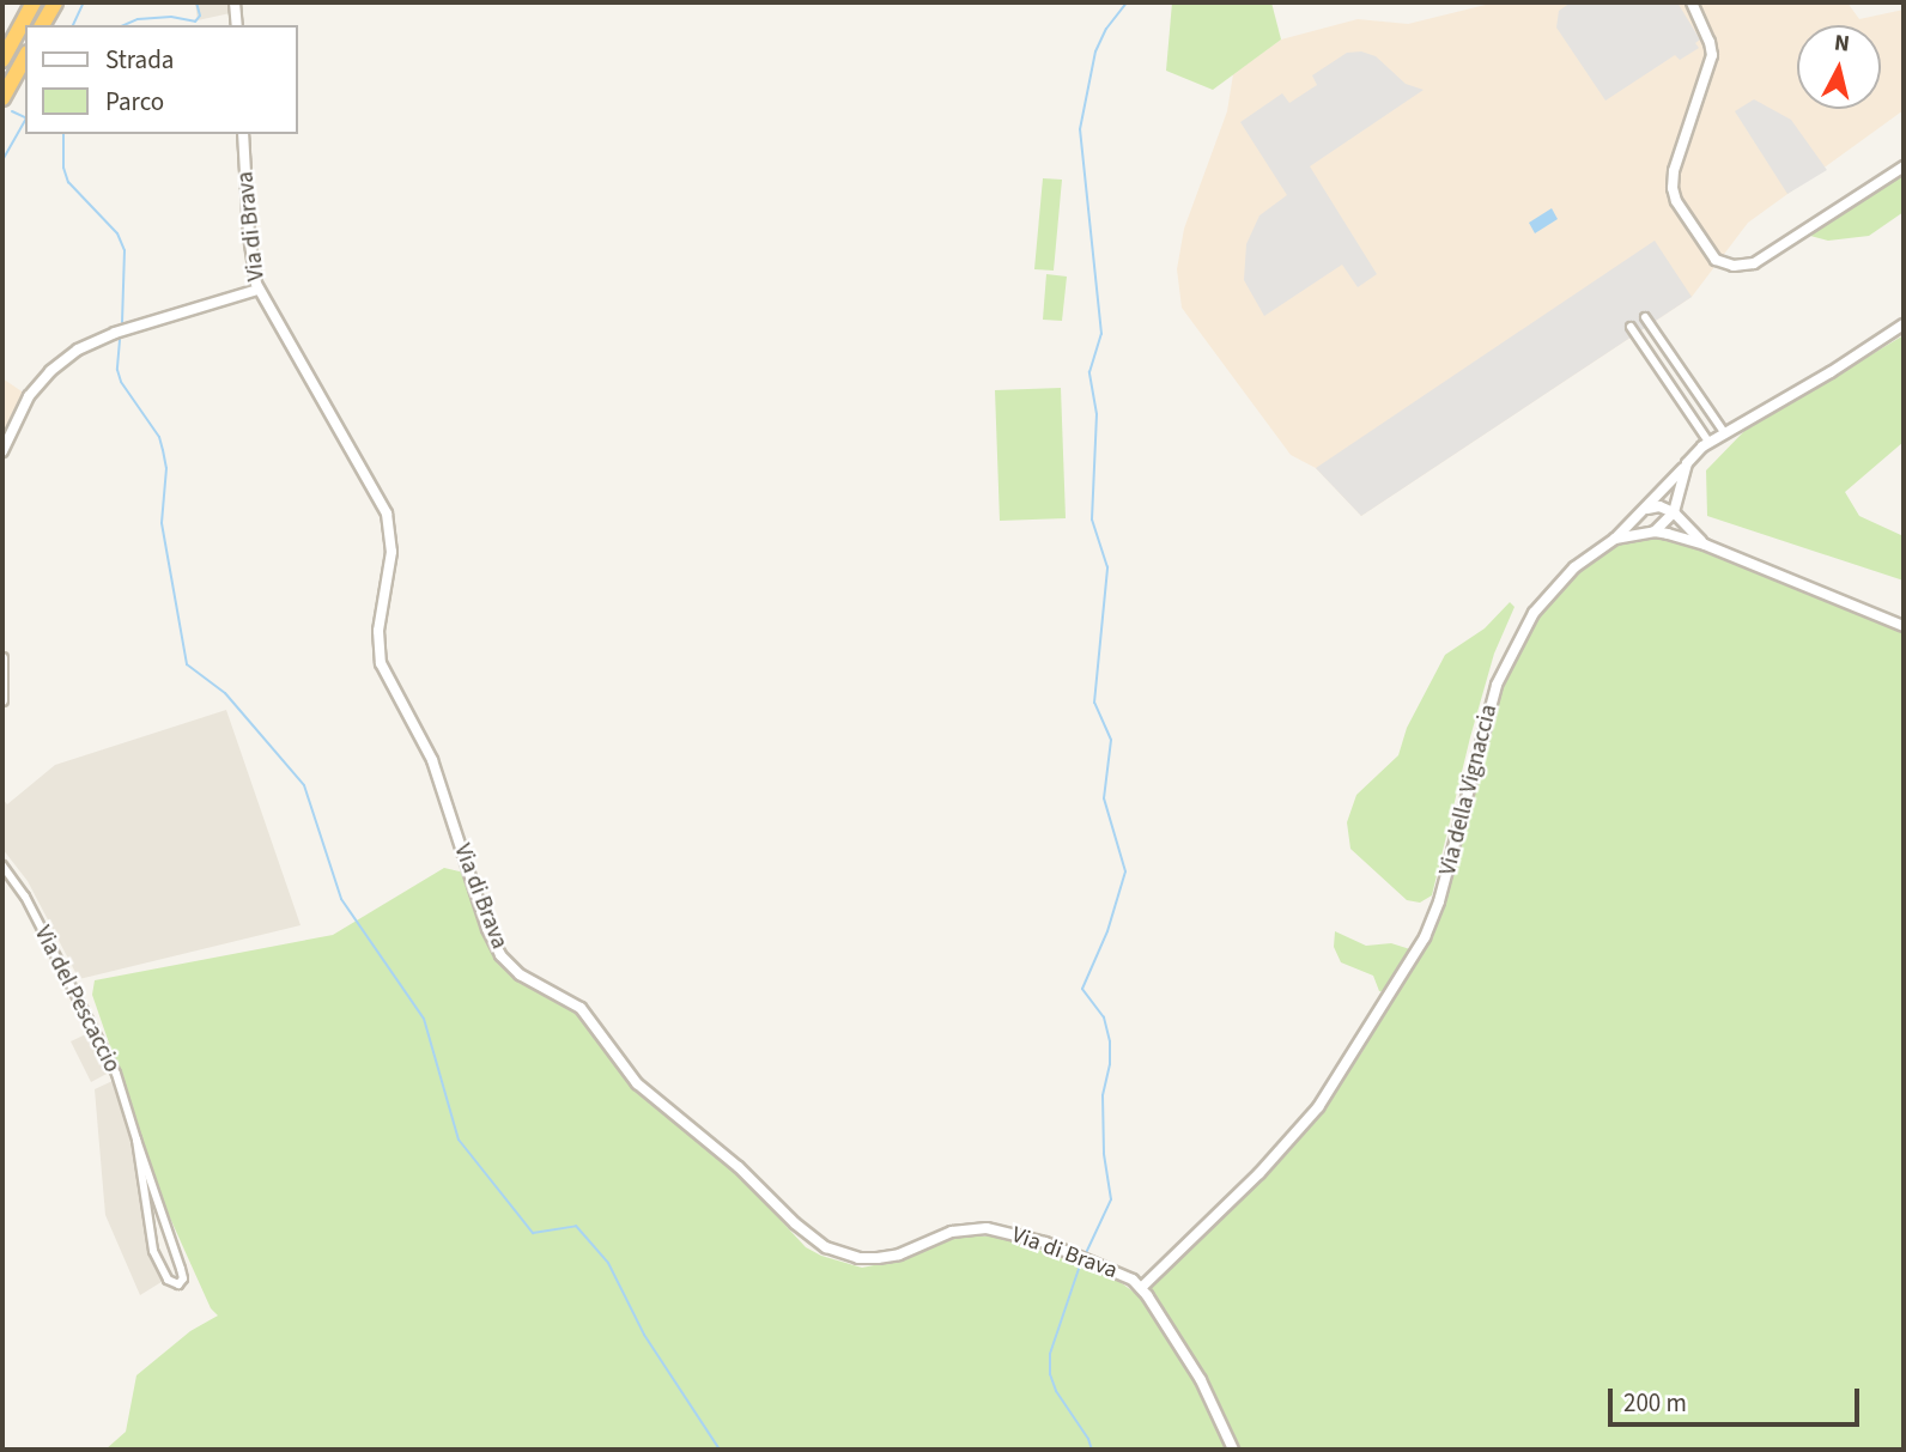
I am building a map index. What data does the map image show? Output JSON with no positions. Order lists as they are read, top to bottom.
{
  "streets": {
    "street": ["Via di Brava", "Via della Vignaccia", "Via del Pescaccio"]
  },
  "crossings": [
    ["Via di Brava", "Via della Vignaccia"]
  ],
  "legend": ["Strada", "Parco"],
  "scale_bar": "200 m",
  "north": "top"
}
